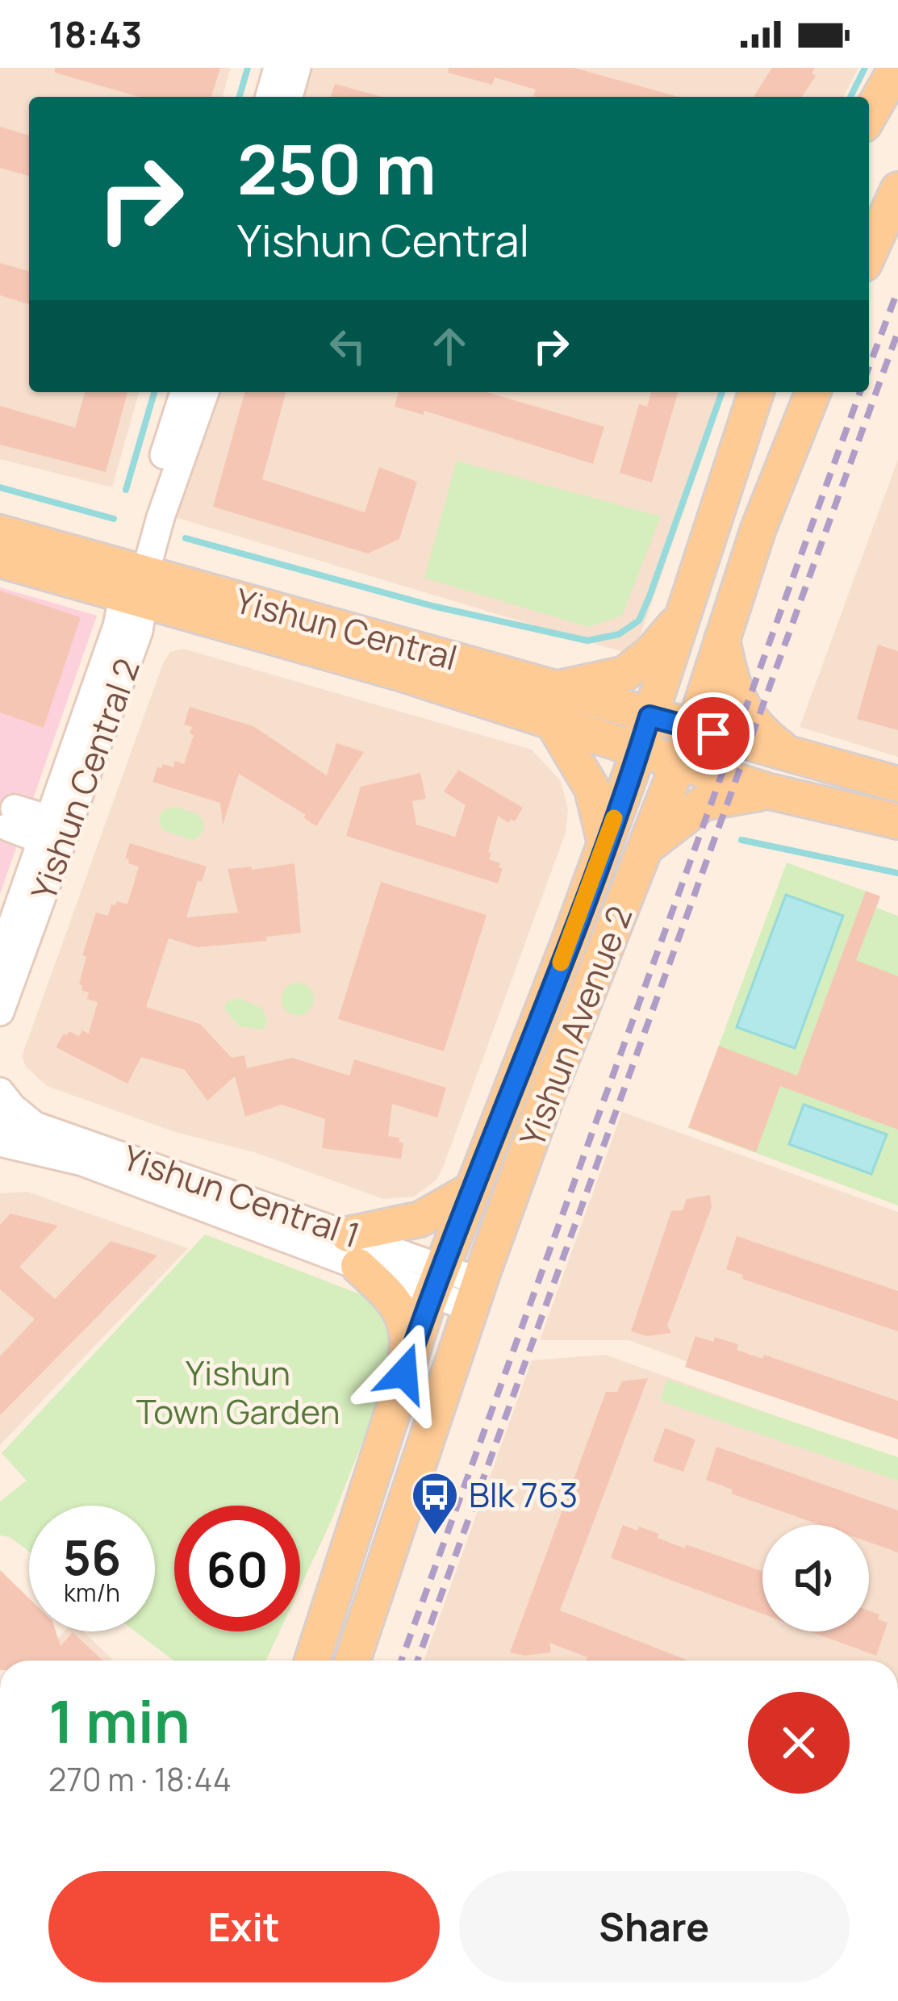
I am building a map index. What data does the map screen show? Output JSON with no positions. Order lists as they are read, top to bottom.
{
  "streets": {
    "main road": ["Yishun Central", "Yishun Avenue 2"],
    "street": ["Yishun Central 2", "Yishun Central 1"]
  },
  "crossings": [
    ["Yishun Central", "Yishun Central 2"],
    ["Yishun Central", "Yishun Avenue 2"],
    ["Yishun Avenue 2", "Yishun Central 1"]
  ],
  "parks": ["Yishun Town Garden"],
  "places": {
    "bus stop": ["Blk 763"]
  },
  "page": {
    "status": "18:43",
    "turn": ["250 m", "Yishun Central"],
    "speed": "56 km/h",
    "limit": "60",
    "heading": ["1 min", "270 m · 18:44"],
    "buttons": ["Exit", "Share"]
  }
}
